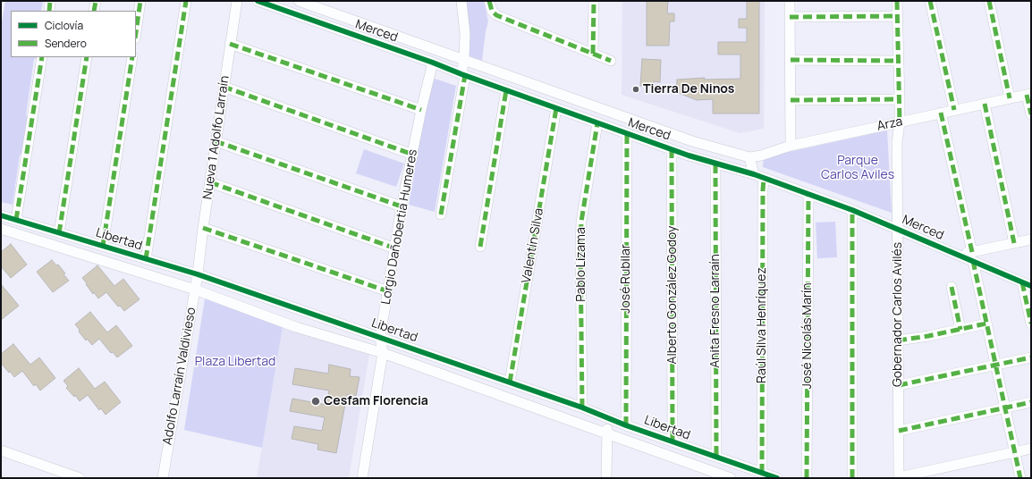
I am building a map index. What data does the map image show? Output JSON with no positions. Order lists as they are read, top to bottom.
{
  "streets": {
    "street": [
      "Merced",
      "Arza",
      "Nueva 1 Adolfo Larraín",
      "Lorgio Dañobertia Humeres",
      "Libertad",
      "Valentín Silva",
      "Pablo Lizama",
      "José Rubilar",
      "Alberto González Godoy",
      "Anita Fresno Larraín",
      "Gobernador Carlos Avilés",
      "Raúl Silva Henríquez",
      "José Nicolás Marín",
      "Adolfo Larraín Valdivieso"
    ]
  },
  "crossings": [
    ["Merced", "Arza"],
    ["Merced", "Lorgio Dañobertia Humeres"],
    ["Merced", "Valentín Silva"],
    ["Merced", "Pablo Lizama"],
    ["Merced", "José Rubilar"],
    ["Merced", "Alberto González Godoy"],
    ["Merced", "Anita Fresno Larraín"],
    ["Merced", "Gobernador Carlos Avilés"],
    ["Merced", "Raúl Silva Henríquez"],
    ["Merced", "José Nicolás Marín"],
    ["Arza", "Gobernador Carlos Avilés"],
    ["Nueva 1 Adolfo Larraín", "Libertad"],
    ["Nueva 1 Adolfo Larraín", "Adolfo Larraín Valdivieso"],
    ["Lorgio Dañobertia Humeres", "Libertad"],
    ["Libertad", "Valentín Silva"],
    ["Libertad", "Pablo Lizama"],
    ["Libertad", "José Rubilar"],
    ["Libertad", "Alberto González Godoy"],
    ["Libertad", "Anita Fresno Larraín"],
    ["Libertad", "Raúl Silva Henríquez"],
    ["Libertad", "Adolfo Larraín Valdivieso"]
  ],
  "parks": ["Parque Carlos Aviles", "Plaza Libertad"],
  "places": ["Tierra De Ninos", "Cesfam Florencia"],
  "legend": ["Ciclovía", "Sendero"]
}
